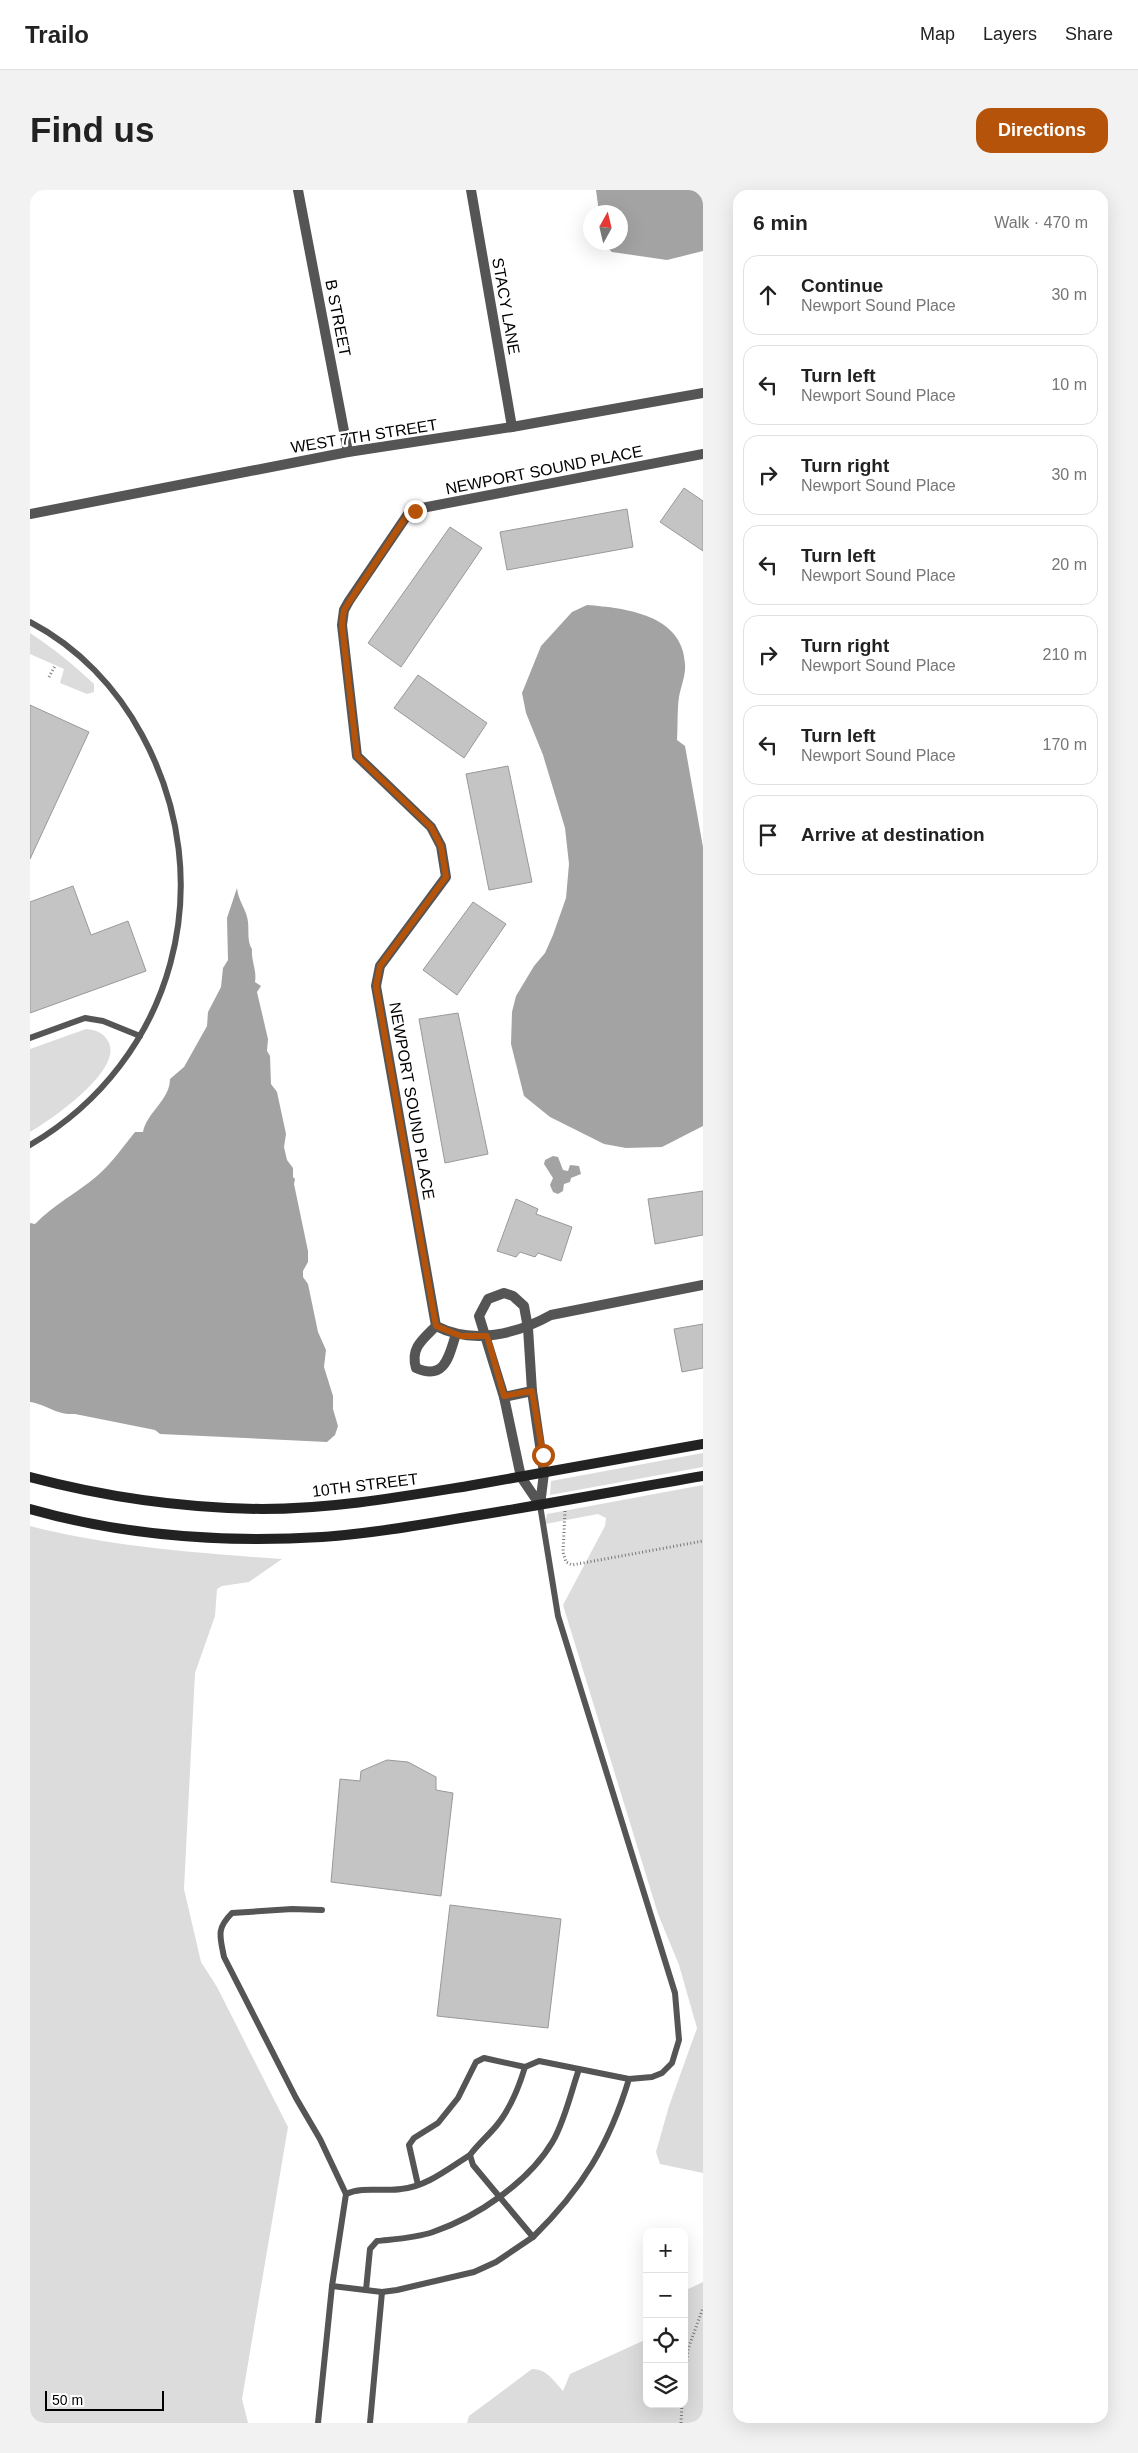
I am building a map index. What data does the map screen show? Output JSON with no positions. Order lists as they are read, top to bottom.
{
  "streets": {
    "street": [
      "STACY LANE",
      "B STREET",
      "WEST 7TH STREET",
      "NEWPORT SOUND PLACE",
      "10TH STREET"
    ]
  },
  "crossings": [
    ["STACY LANE", "WEST 7TH STREET"],
    ["B STREET", "WEST 7TH STREET"]
  ],
  "scale_bar": "50 m",
  "north": "top",
  "page": {
    "header": "Trailo",
    "nav": ["Map", "Layers", "Share"],
    "buttons": "Directions",
    "title": "Find us",
    "heading": ["6 min", "Walk · 470 m"],
    "list": [
      ["Continue", "Newport Sound Place", "30 m"],
      ["Turn left", "Newport Sound Place", "10 m"],
      ["Turn right", "Newport Sound Place", "30 m"],
      ["Turn left", "Newport Sound Place", "20 m"],
      ["Turn right", "Newport Sound Place", "210 m"],
      ["Turn left", "Newport Sound Place", "170 m"],
      "Arrive at destination"
    ],
    "map_buttons": ["+", "−"],
    "scale": "50 m"
  }
}
